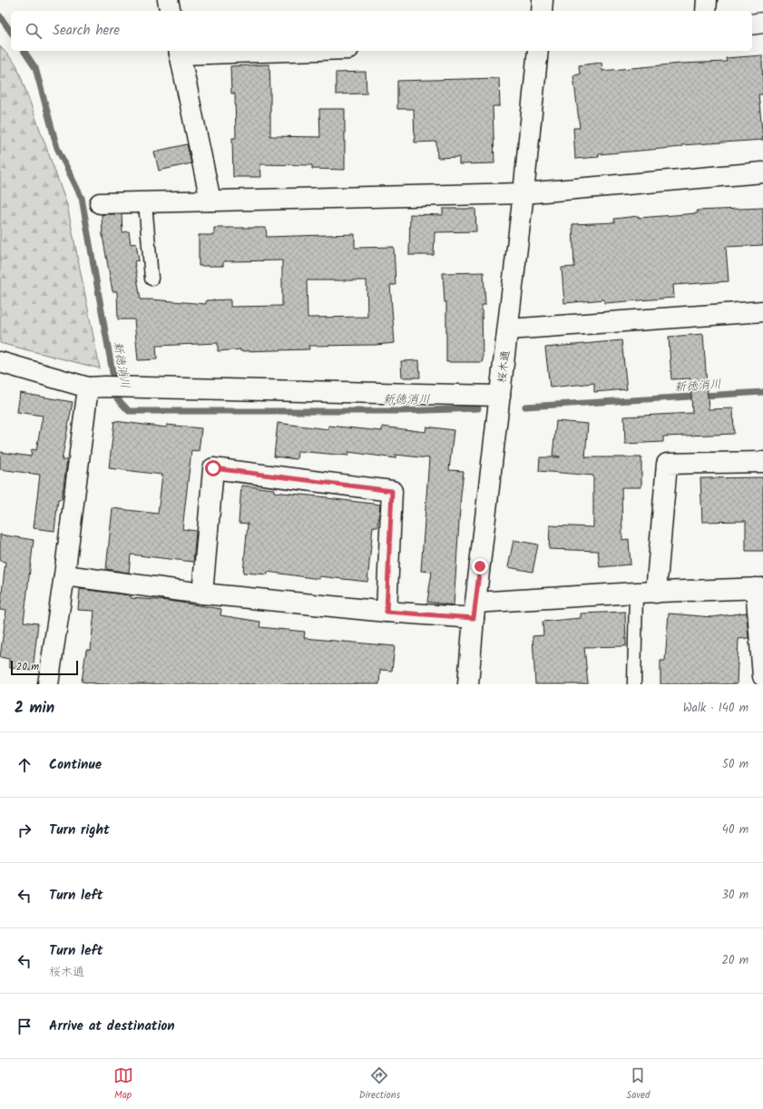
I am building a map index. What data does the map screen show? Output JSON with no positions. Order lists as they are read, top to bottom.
{
  "streets": {
    "street": ["桜木通"]
  },
  "water": ["新徳消川"],
  "scale_bar": "20 m",
  "page": {
    "search": "Search here",
    "scale": "20 m",
    "heading": ["2 min", "Walk · 140 m"],
    "list": [
      ["Continue", "50 m"],
      ["Turn right", "40 m"],
      ["Turn left", "30 m"],
      ["Turn left", "桜木通", "20 m"],
      "Arrive at destination"
    ],
    "nav": ["Map", "Directions", "Saved"]
  }
}
